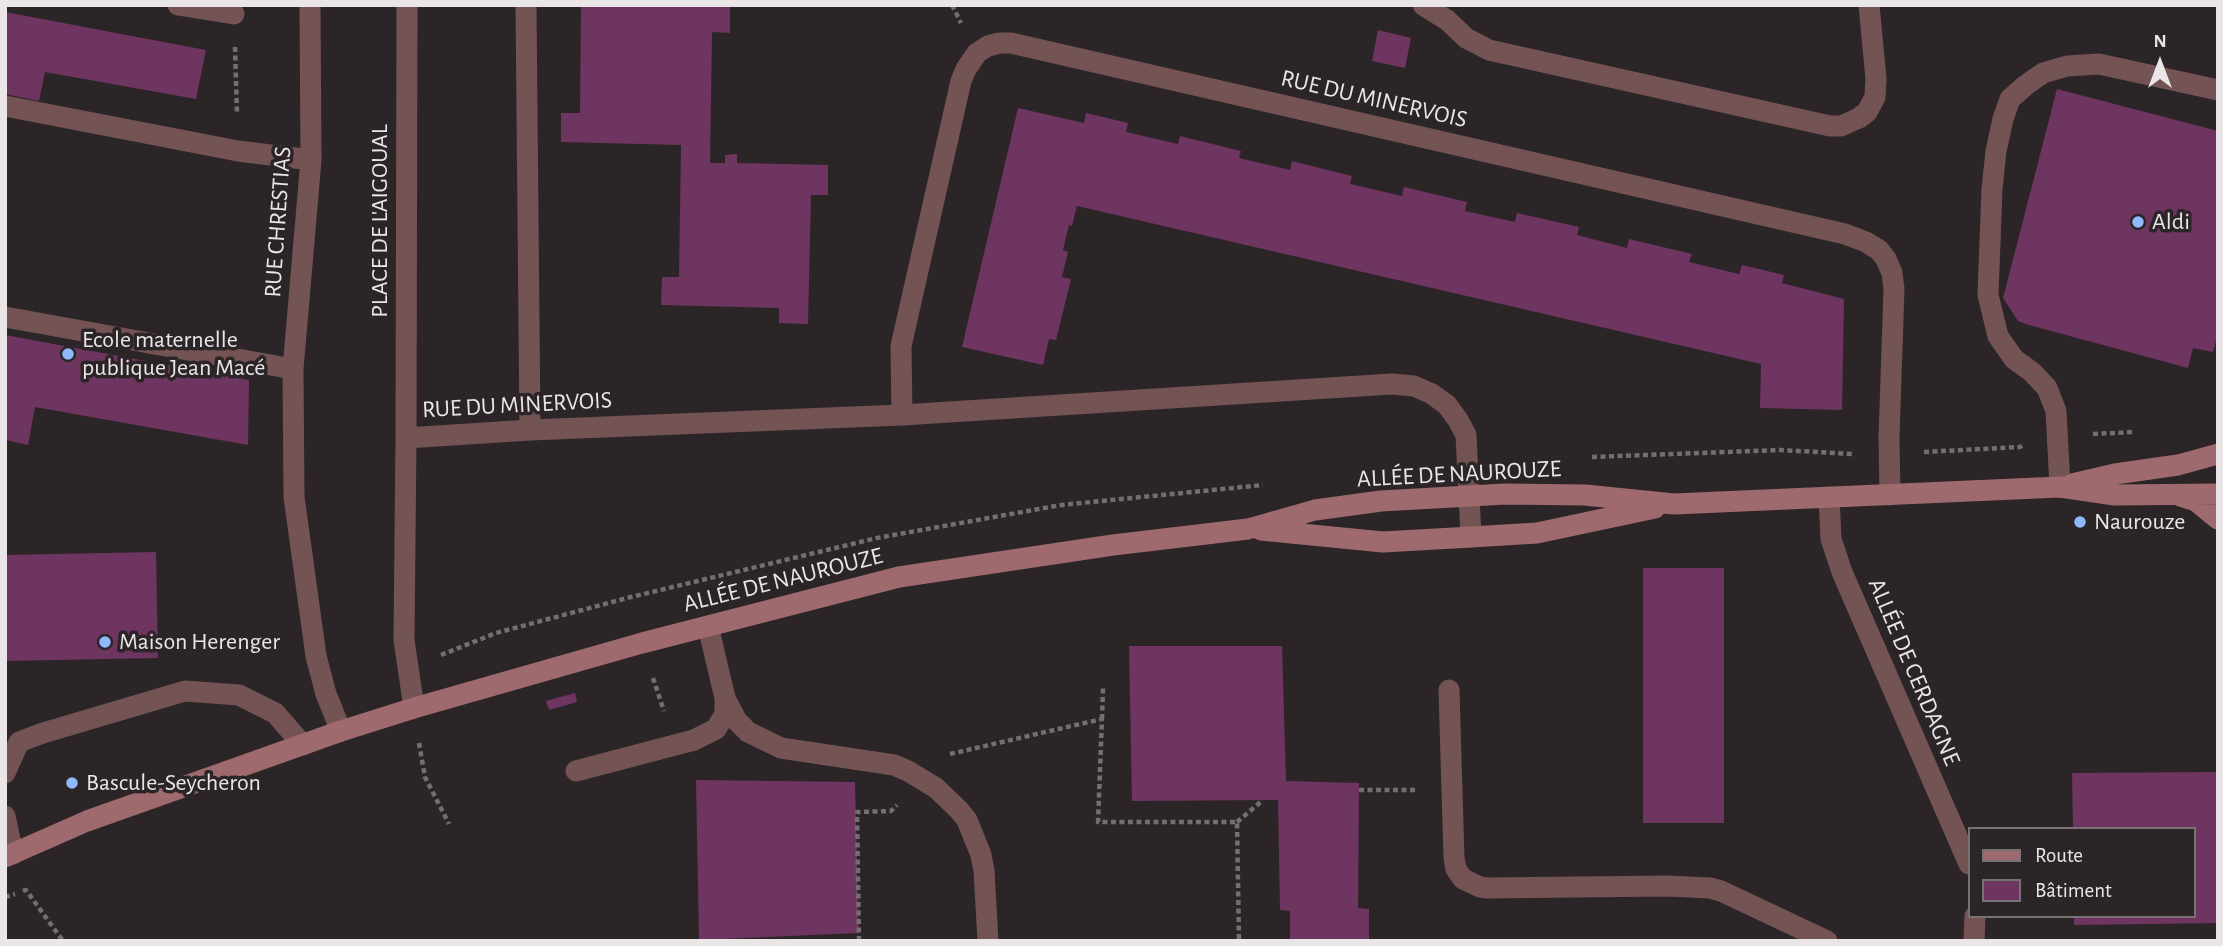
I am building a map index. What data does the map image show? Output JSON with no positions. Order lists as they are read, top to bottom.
{
  "streets": {
    "street": [
      "RUE DU MINERVOIS",
      "PLACE DE L'AIGOUAL",
      "RUE CHRESTIAS",
      "ALLÉE DE NAUROUZE",
      "ALLÉE DE CERDAGNE"
    ]
  },
  "crossings": [
    ["RUE DU MINERVOIS", "PLACE DE L'AIGOUAL"],
    ["RUE DU MINERVOIS", "ALLÉE DE NAUROUZE"],
    ["RUE CHRESTIAS", "ALLÉE DE NAUROUZE"],
    ["ALLÉE DE NAUROUZE", "ALLÉE DE CERDAGNE"]
  ],
  "places": [
    "Aldi",
    "Ecole maternelle publique Jean Macé",
    "Naurouze",
    "Maison Herenger",
    "Bascule-Seycheron"
  ],
  "legend": ["Route", "Bâtiment"],
  "north": "top"
}
